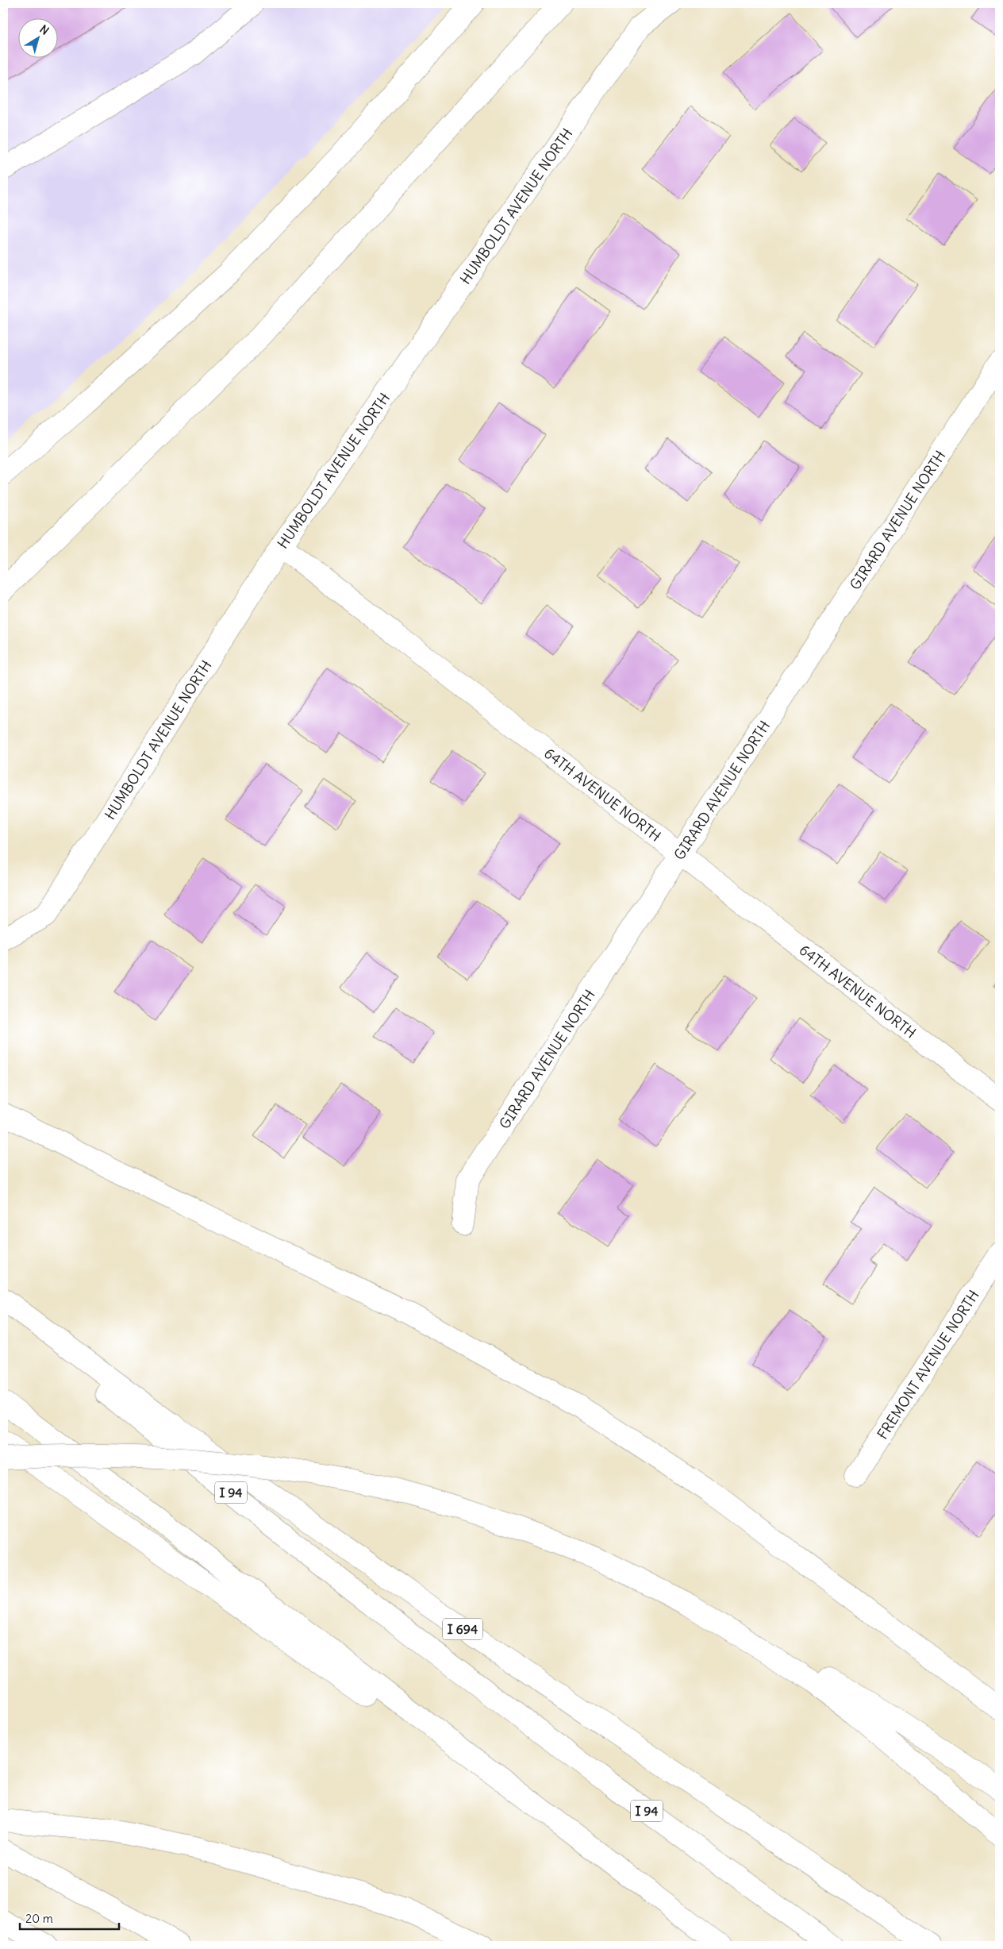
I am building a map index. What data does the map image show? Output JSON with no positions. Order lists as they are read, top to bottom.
{
  "streets": {
    "main road": [
      "HUMBOLDT AVENUE NORTH",
      "GIRARD AVENUE NORTH",
      "64TH AVENUE NORTH",
      "FREMONT AVENUE NORTH",
      "I 94",
      "I 694"
    ]
  },
  "crossings": [
    ["HUMBOLDT AVENUE NORTH", "64TH AVENUE NORTH"],
    ["GIRARD AVENUE NORTH", "64TH AVENUE NORTH"]
  ],
  "scale_bar": "20 m",
  "north": "top right"
}
